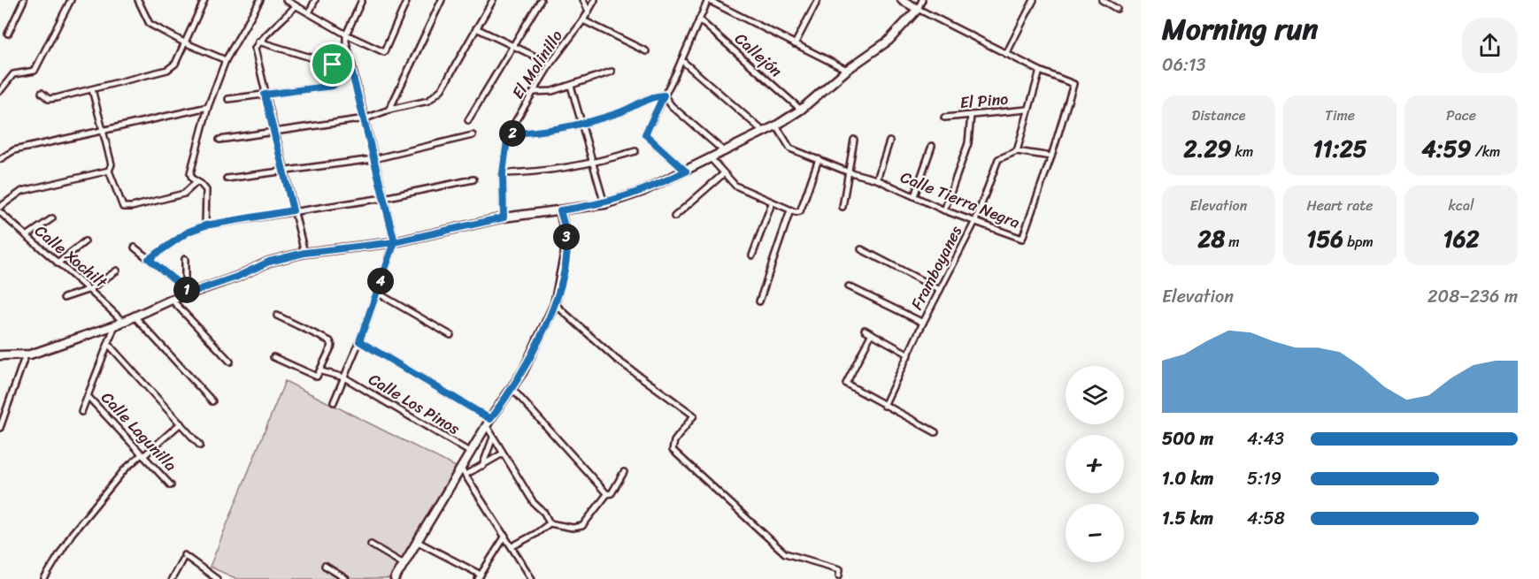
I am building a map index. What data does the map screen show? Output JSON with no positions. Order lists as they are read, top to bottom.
{
  "streets": {
    "street": [
      "Callejón",
      "El Molinillo",
      "El Pino",
      "Calle Tierra Negra",
      "Calle Xochilt",
      "Framboyanes",
      "Calle Los Pinos",
      "Calle Lagunilla"
    ]
  },
  "crossings": [
    ["Calle Tierra Negra", "Framboyanes"]
  ],
  "page": {
    "heading": ["Morning run", "06:13"],
    "stats": [
      ["Distance", "2.29 km"],
      ["Time", "11:25"],
      ["Pace", "4:59 /km"],
      ["Elevation", "28 m"],
      ["Heart rate", "156 bpm"],
      ["kcal", "162"]
    ],
    "pins": [
      "2",
      "3",
      "4",
      "1"
    ],
    "chart": ["Elevation", "208–236 m"],
    "map_buttons": ["+", "−"],
    "list": [
      {
        "name": "500 m",
        "note": "4:43"
      },
      {
        "name": "1.0 km",
        "note": "5:19"
      },
      {
        "name": "1.5 km",
        "note": "4:58"
      }
    ]
  }
}
